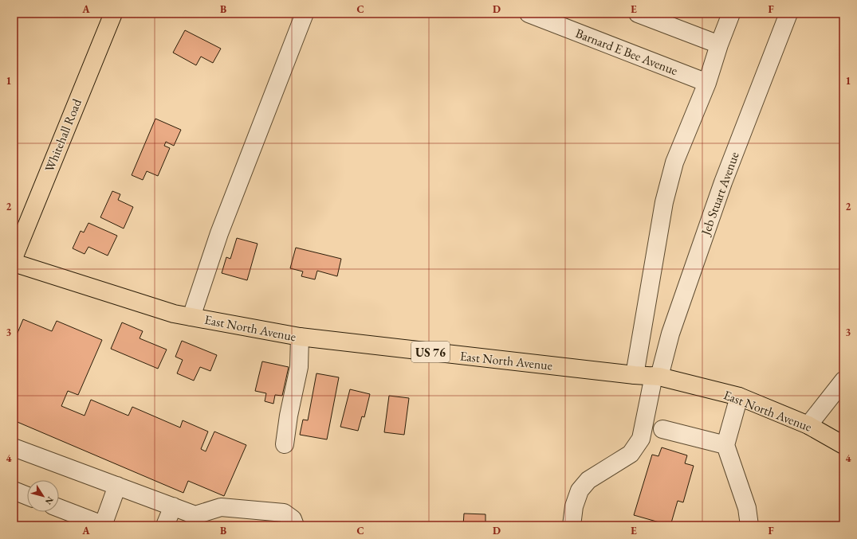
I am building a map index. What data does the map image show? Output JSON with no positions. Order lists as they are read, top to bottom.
{
  "streets": {
    "main road": ["Whitehall Road", "East North Avenue", "US 76"],
    "street": ["Barnard E Bee Avenue", "Jeb Stuart Avenue"]
  },
  "crossings": [
    ["Jeb Stuart Avenue", "East North Avenue"]
  ],
  "north": "bottom right",
  "grid": {
    "columns": [
      "A",
      "B",
      "C",
      "D",
      "E",
      "F"
    ],
    "rows": [
      "1",
      "2",
      "3",
      "4"
    ]
  }
}
